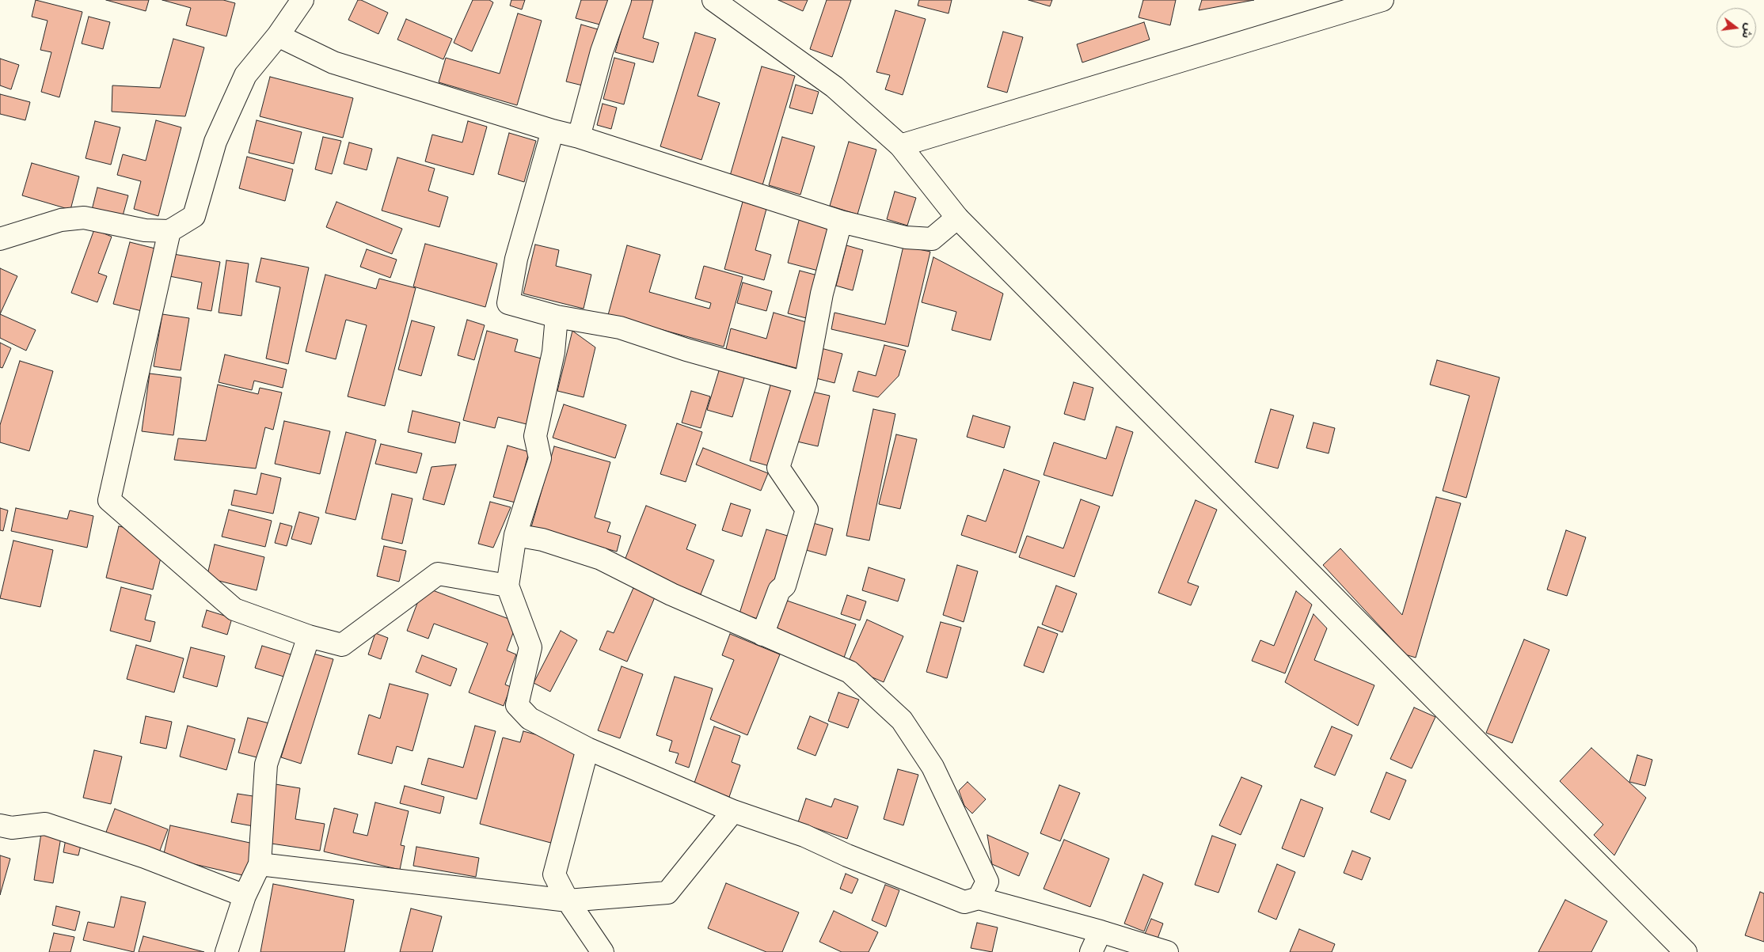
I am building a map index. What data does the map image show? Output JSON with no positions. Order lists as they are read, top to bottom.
{
  "north": "right"
}
